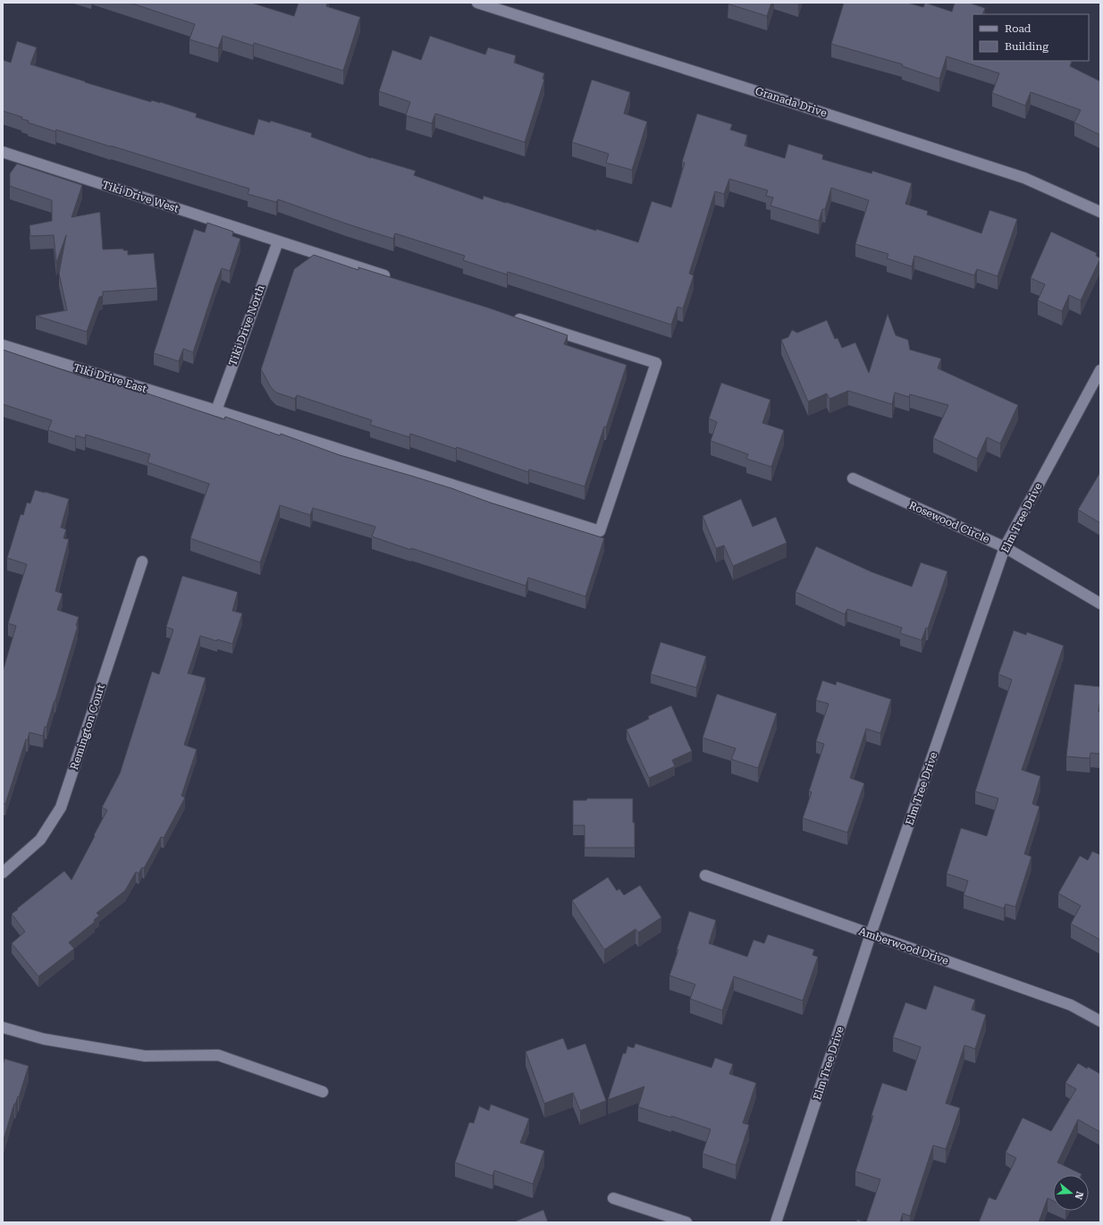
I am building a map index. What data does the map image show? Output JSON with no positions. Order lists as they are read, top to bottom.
{
  "streets": {
    "street": [
      "Granada Drive",
      "Tiki Drive West",
      "Tiki Drive North",
      "Tiki Drive East",
      "Elm Tree Drive",
      "Rosewood Circle",
      "Remington Court",
      "Amberwood Drive"
    ]
  },
  "crossings": [
    ["Tiki Drive West", "Tiki Drive North"],
    ["Tiki Drive North", "Tiki Drive East"],
    ["Elm Tree Drive", "Rosewood Circle"],
    ["Elm Tree Drive", "Amberwood Drive"]
  ],
  "legend": ["Road", "Building"],
  "north": "right"
}
